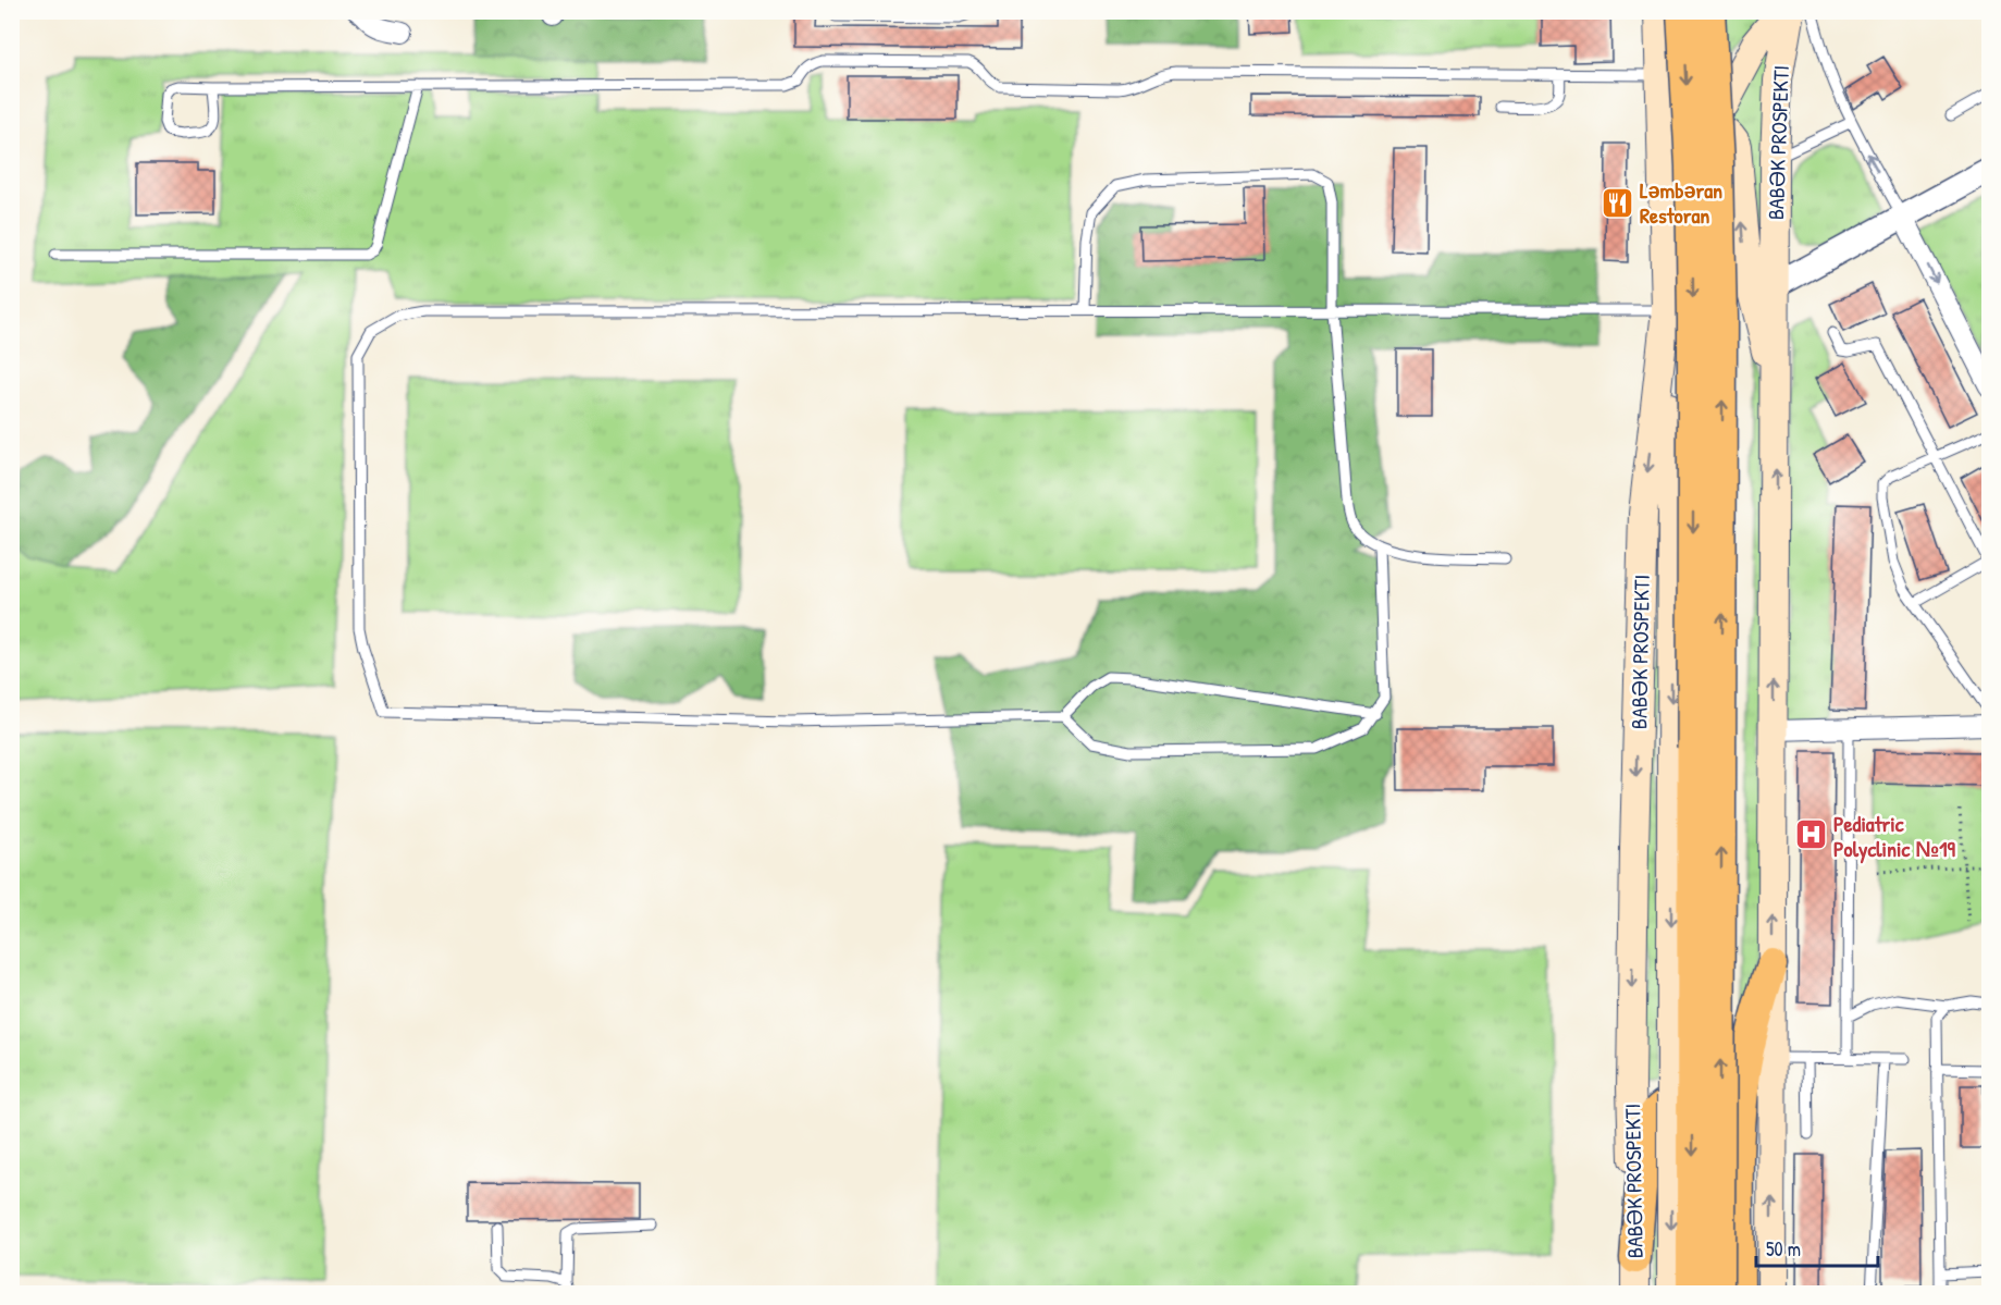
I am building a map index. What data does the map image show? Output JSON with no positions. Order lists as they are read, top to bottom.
{
  "streets": {
    "main road": ["BABƏK PROSPEKTI"]
  },
  "places": {
    "restaurant": ["Ləmbəran Restoran"],
    "hospital": ["Pediatric Polyclinic №19"]
  },
  "scale_bar": "50 m"
}
